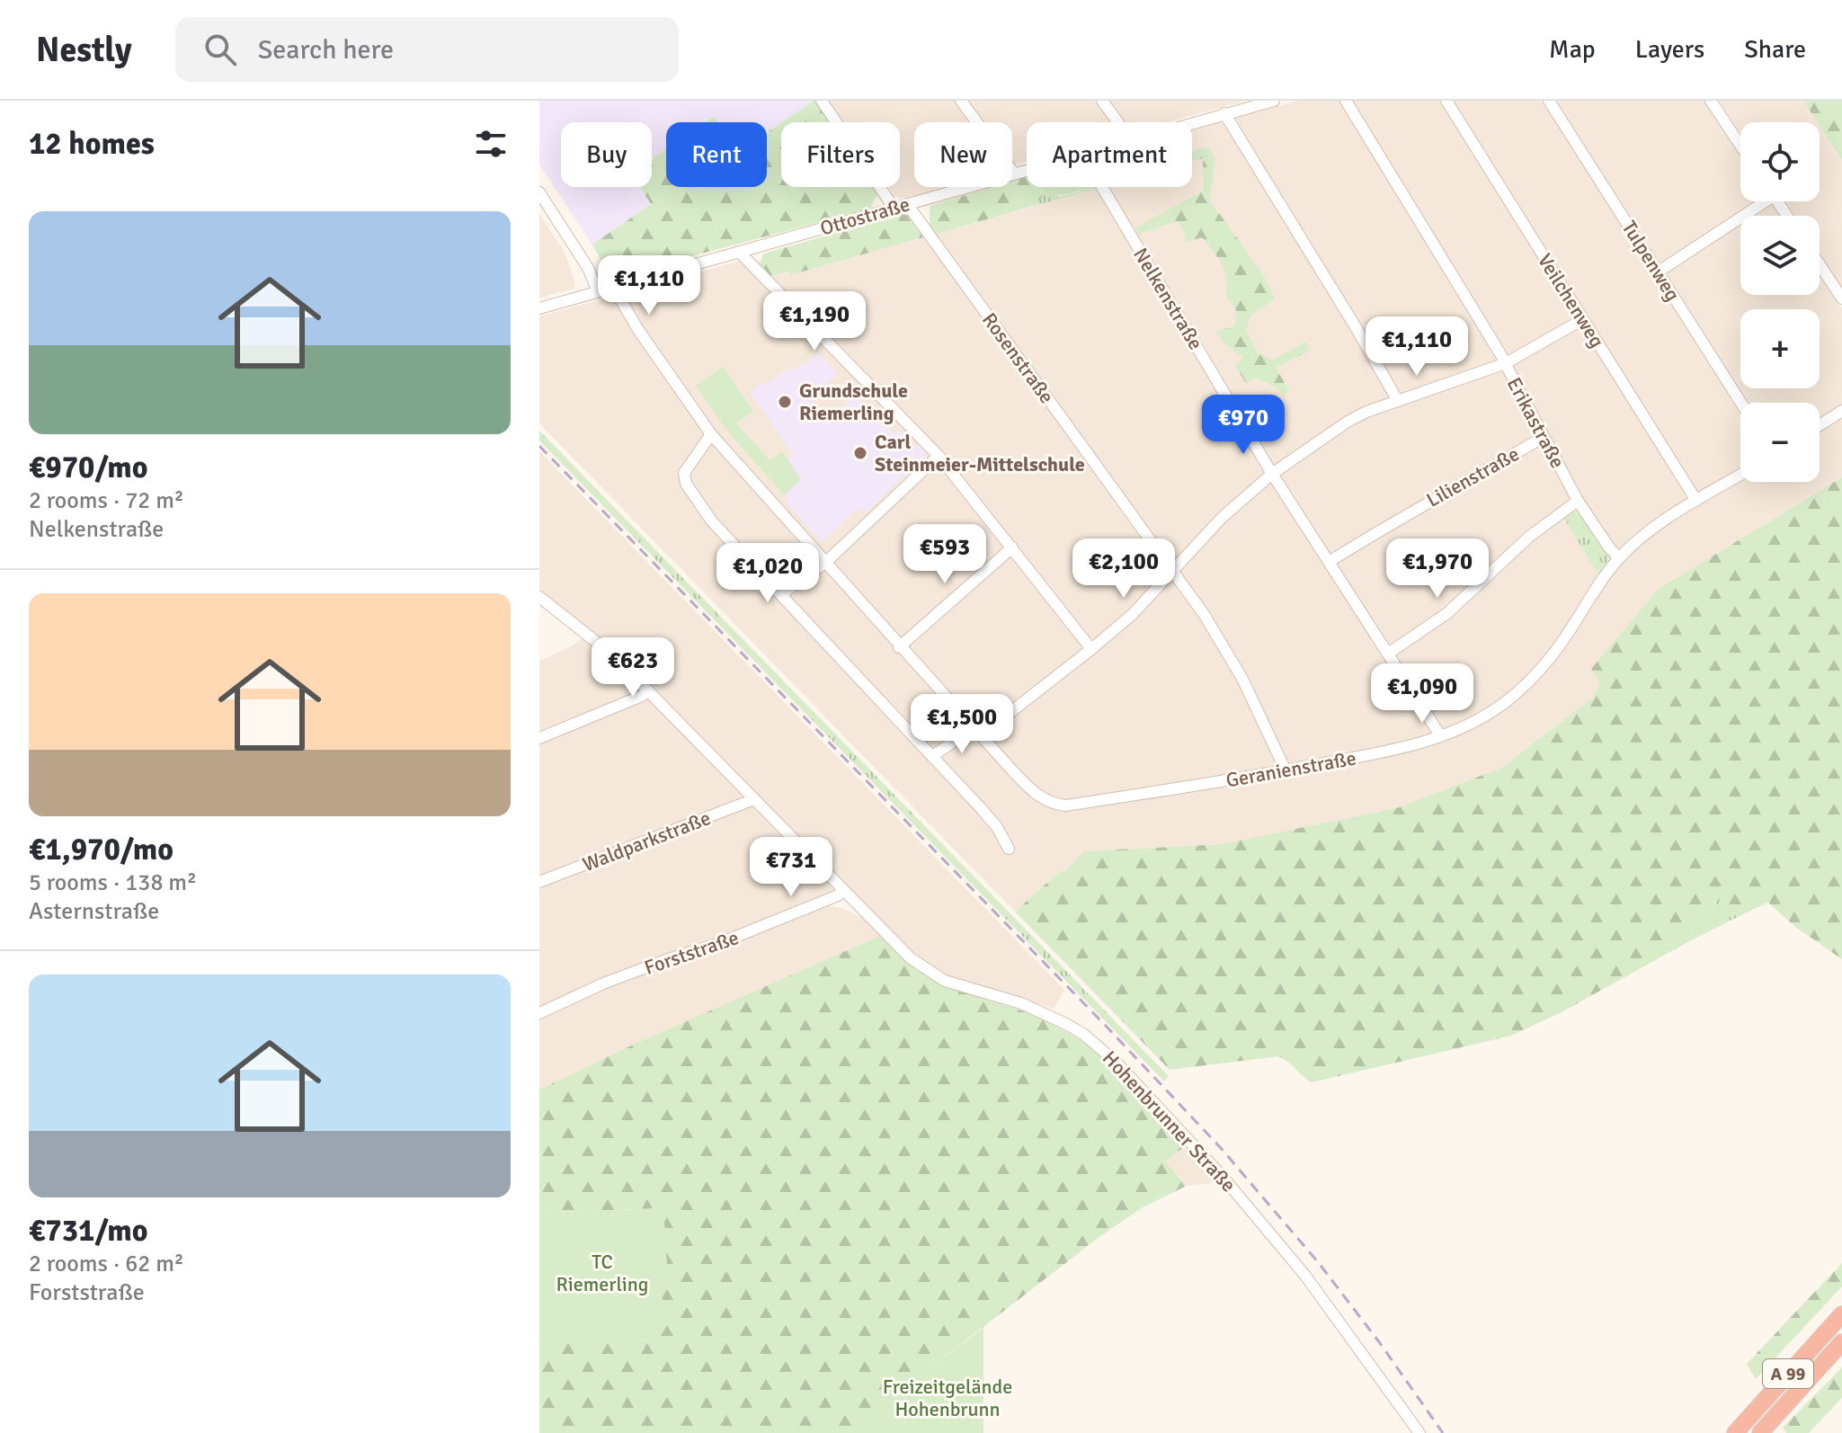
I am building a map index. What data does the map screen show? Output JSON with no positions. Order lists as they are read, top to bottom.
{
  "streets": {
    "highway": ["A 99"],
    "street": [
      "Ottostraße",
      "Tulpenweg",
      "Nelkenstraße",
      "Veilchenweg",
      "Rosenstraße",
      "Erikastraße",
      "Lilienstraße",
      "Geranienstraße",
      "Waldparkstraße",
      "Forststraße",
      "Hohenbrunner Straße"
    ]
  },
  "crossings": [
    ["Ottostraße", "Rosenstraße"],
    ["Nelkenstraße", "Lilienstraße"],
    ["Nelkenstraße", "Geranienstraße"],
    ["Veilchenweg", "Geranienstraße"],
    ["Rosenstraße", "Geranienstraße"],
    ["Erikastraße", "Lilienstraße"],
    ["Erikastraße", "Geranienstraße"],
    ["Waldparkstraße", "Hohenbrunner Straße"],
    ["Forststraße", "Hohenbrunner Straße"]
  ],
  "parks": ["TC Riemerling", "Freizeitgelände Hohenbrunn"],
  "places": ["Grundschule Riemerling", "Carl Steinmeier-Mittelschule"],
  "page": {
    "header": "Nestly",
    "search": "Search here",
    "nav": ["Map", "Layers", "Share"],
    "heading": "12 homes",
    "map_buttons": ["+", "−"],
    "chip": [
      "Buy",
      "Rent",
      "Filters",
      "New",
      "Apartment"
    ],
    "list": [
      {
        "name": "€970/mo",
        "note": "2 rooms · 72 m² · Nelkenstraße"
      },
      {
        "name": "€1,970/mo",
        "note": "5 rooms · 138 m² · Asternstraße"
      },
      {
        "name": "€731/mo",
        "note": "2 rooms · 62 m² · Forststraße"
      }
    ],
    "price": [
      "€1,110",
      "€1,190",
      "€1,110",
      "€970",
      "€593",
      "€2,100",
      "€1,970",
      "€1,020",
      "€623",
      "€1,090",
      "€1,500",
      "€731"
    ]
  }
}
